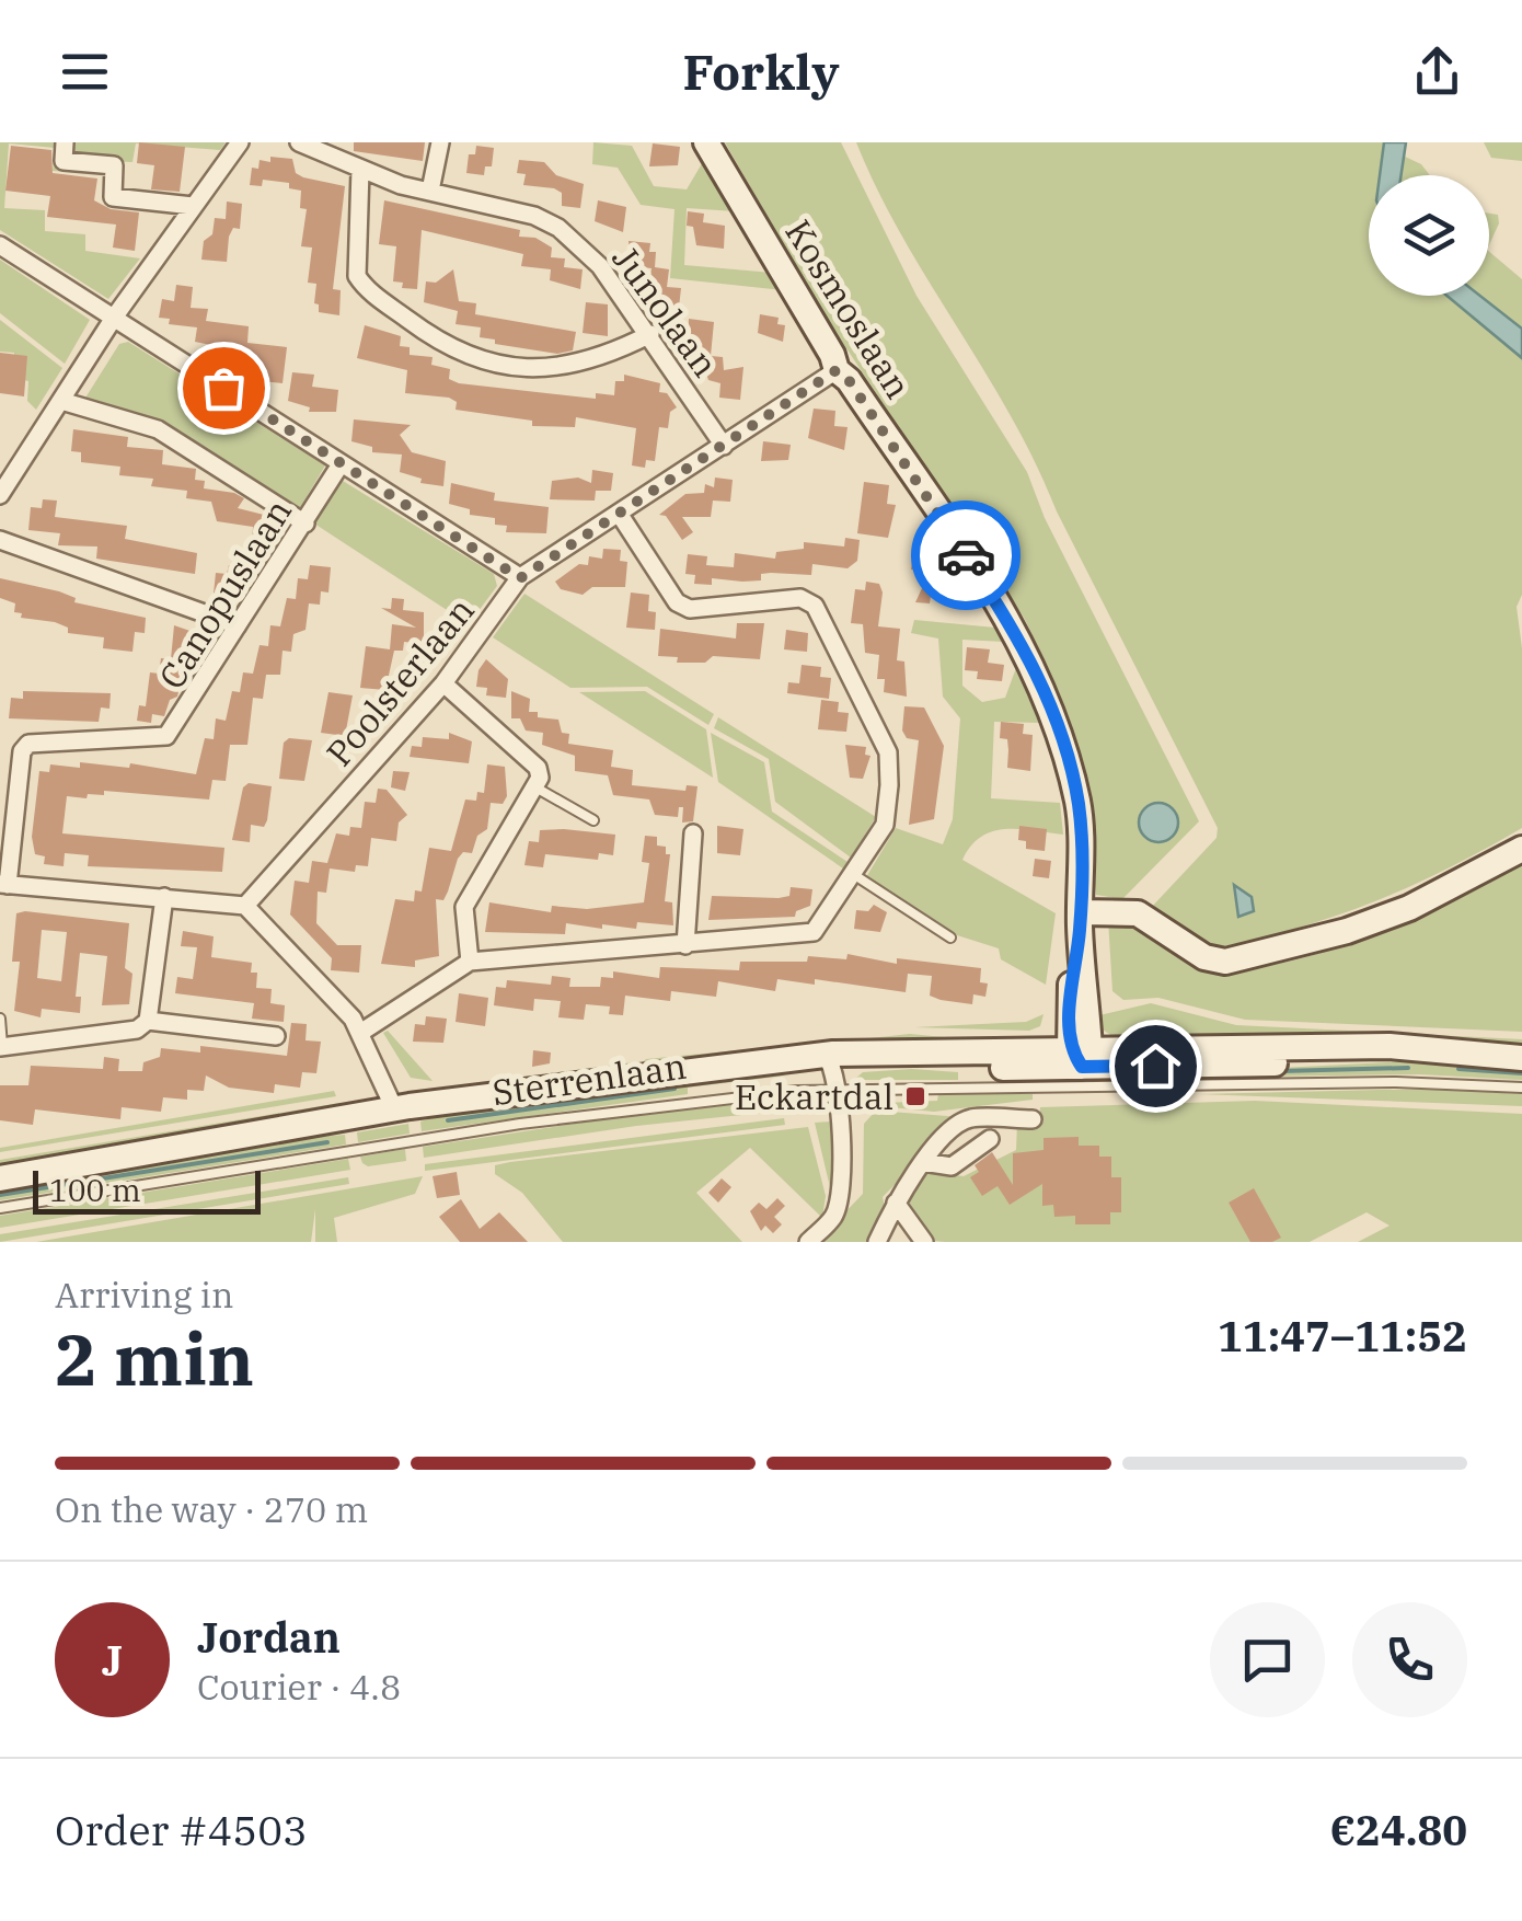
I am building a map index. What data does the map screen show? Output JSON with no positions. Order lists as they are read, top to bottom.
{
  "streets": {
    "main road": ["Kosmoslaan", "Sterrenlaan"],
    "street": ["Junolaan", "Canopuslaan", "Poolsterlaan"]
  },
  "crossings": [
    ["Kosmoslaan", "Poolsterlaan"],
    ["Kosmoslaan", "Sterrenlaan"],
    ["Junolaan", "Poolsterlaan"]
  ],
  "places": {
    "transit": ["Eckartdal"]
  },
  "scale_bar": "100 m",
  "page": {
    "header": "Forkly",
    "scale": "100 m",
    "heading": ["2 min", "Arriving in", "11:47–11:52"],
    "panel": [
      "Jordan",
      "Courier · 4.8",
      "Order #4503",
      "€24.80"
    ],
    "bar": "On the way · 270 m",
    "round": "J"
  }
}
